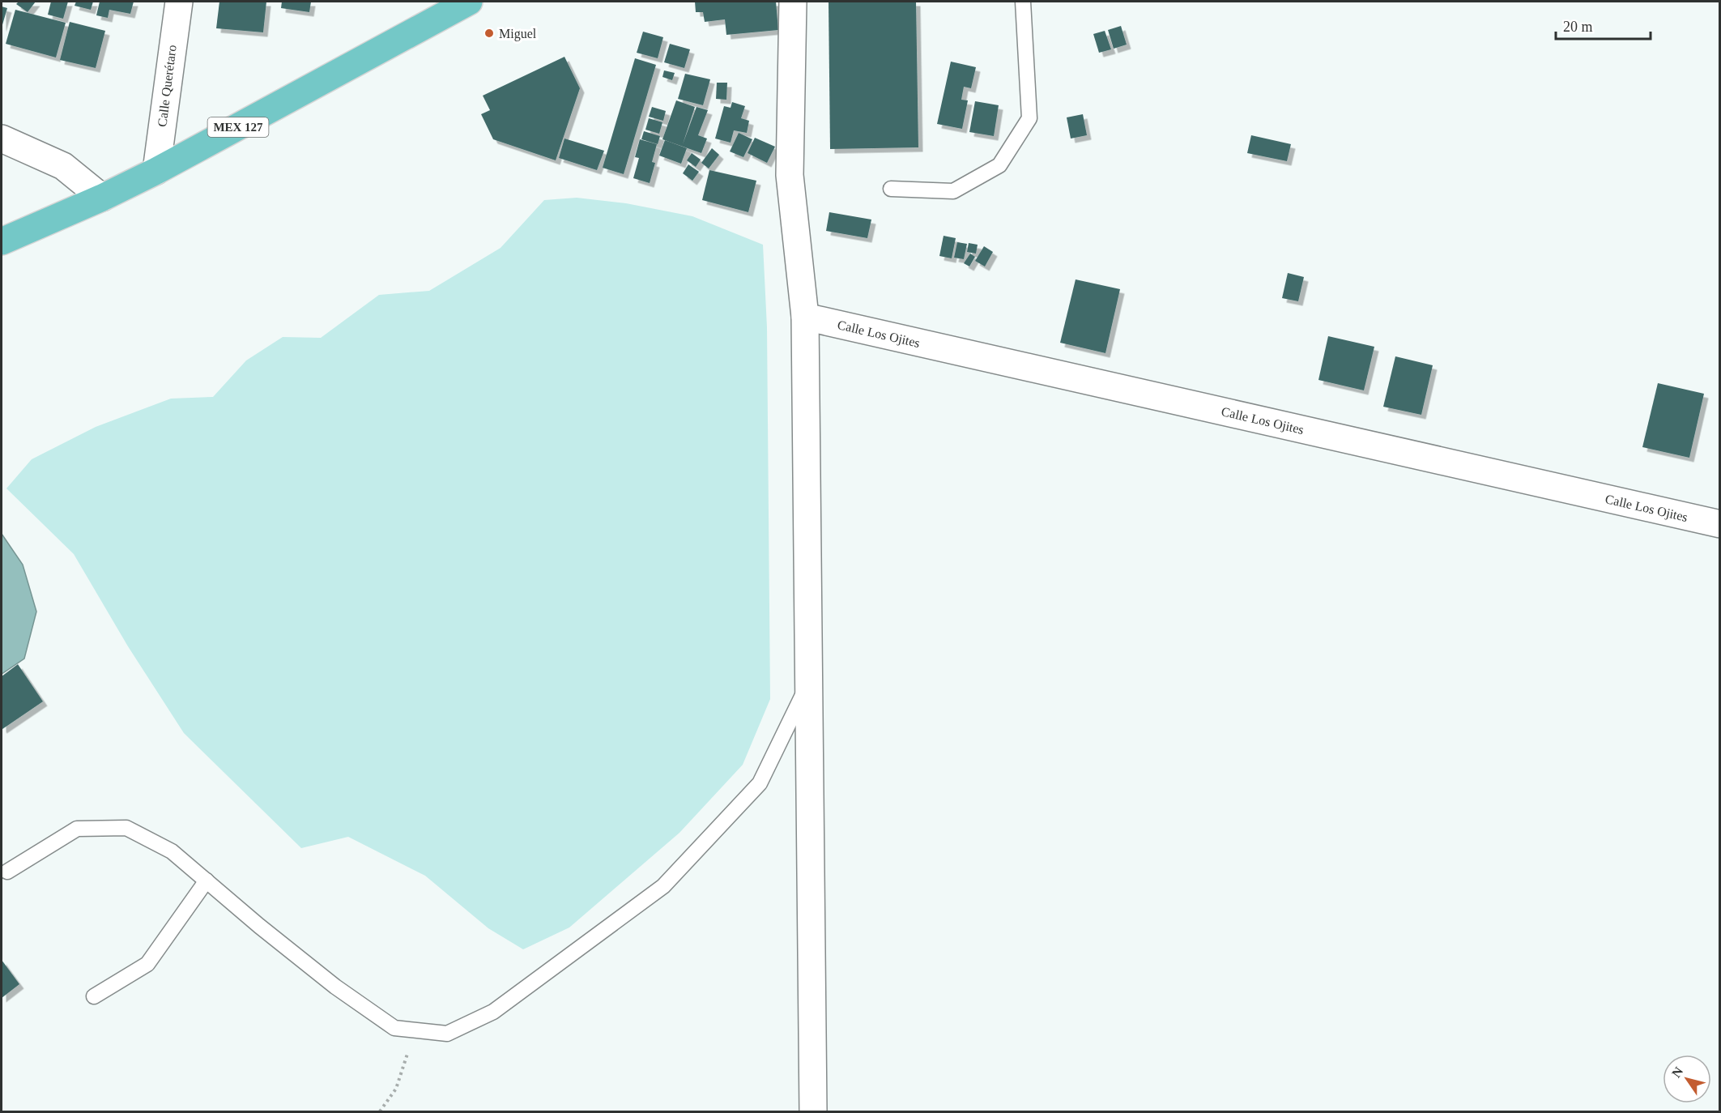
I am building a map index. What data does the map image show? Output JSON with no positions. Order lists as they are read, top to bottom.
{
  "streets": {
    "main road": ["MEX 127"],
    "street": ["Calle Querétaro", "Calle Los Ojites"]
  },
  "crossings": [
    ["Calle Querétaro", "MEX 127"]
  ],
  "places": ["Miguel"],
  "scale_bar": "20 m",
  "north": "top left"
}
